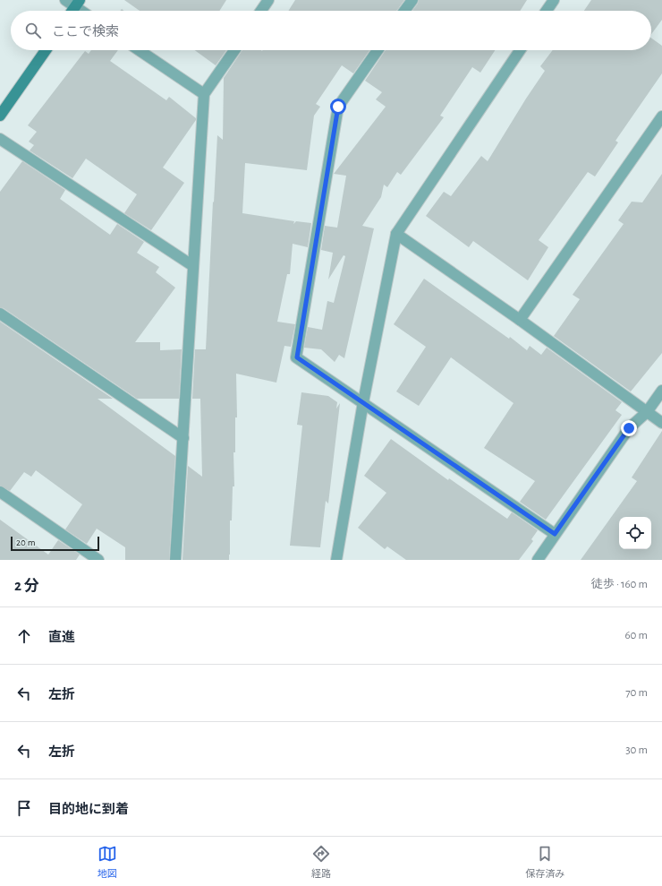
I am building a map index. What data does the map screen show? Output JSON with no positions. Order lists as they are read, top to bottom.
{
  "scale_bar": "20 m",
  "page": {
    "search": "ここで検索",
    "scale": "20 m",
    "heading": ["2 分", "徒歩 · 160 m"],
    "list": [
      ["直進", "60 m"],
      ["左折", "70 m"],
      ["左折", "30 m"],
      "目的地に到着"
    ],
    "nav": ["地図", "経路", "保存済み"]
  }
}
